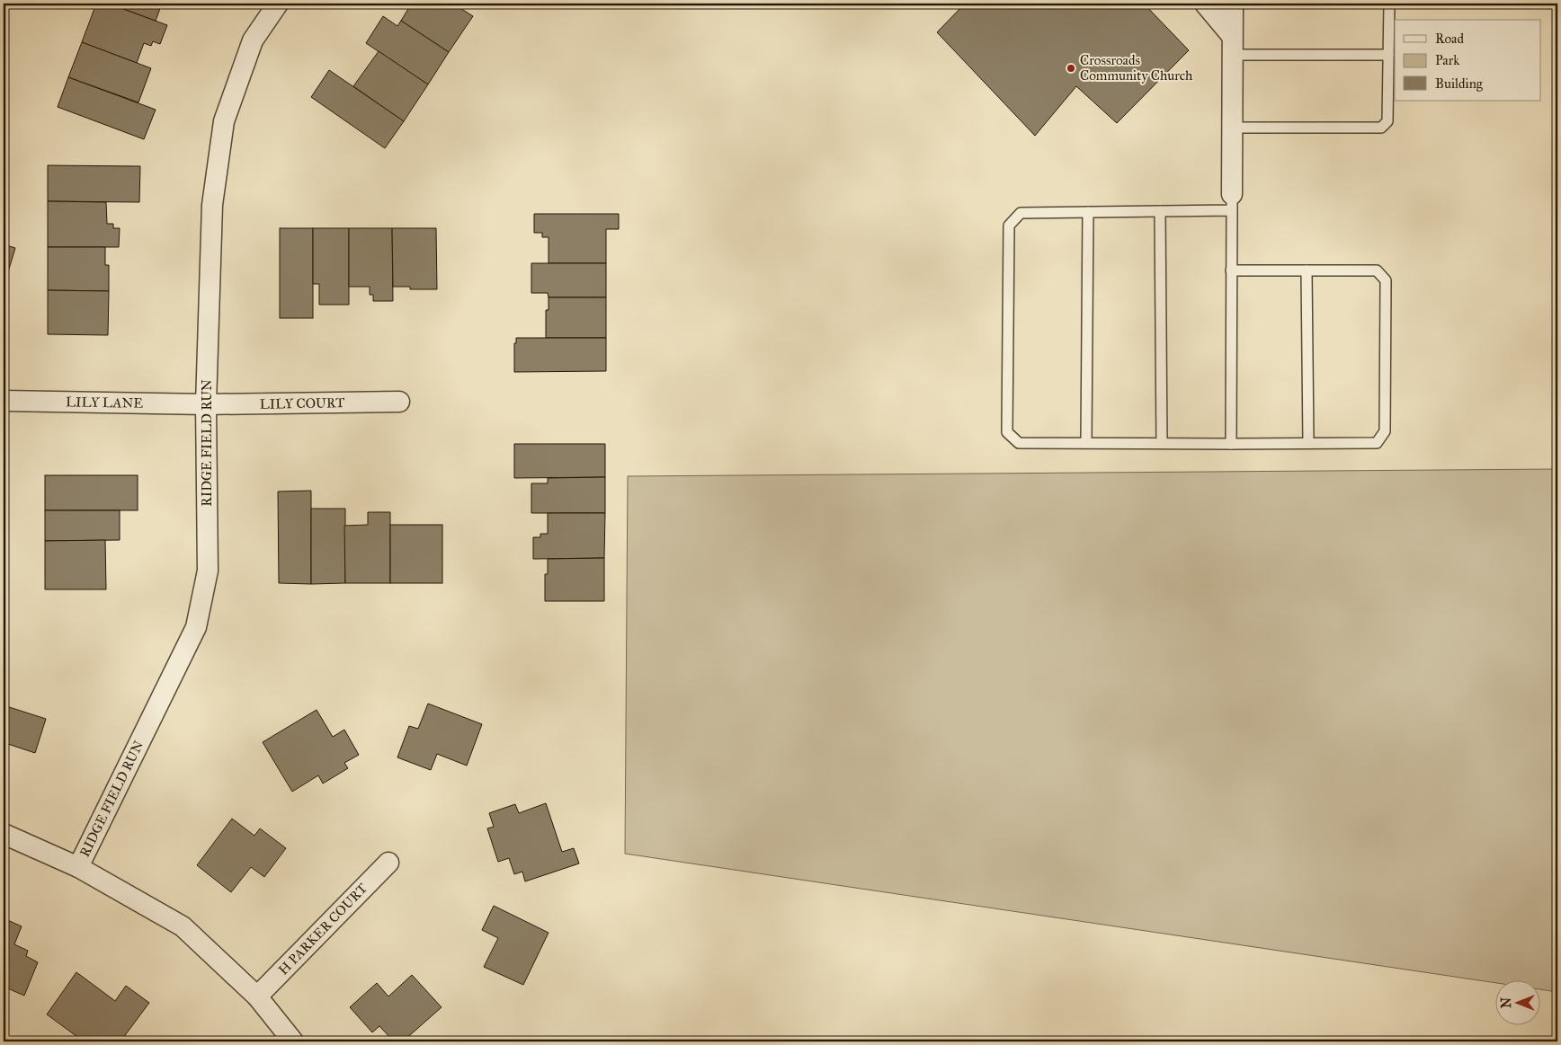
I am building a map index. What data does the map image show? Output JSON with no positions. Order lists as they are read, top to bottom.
{
  "streets": {
    "street": [
      "LILY LANE",
      "LILY COURT",
      "RIDGE FIELD RUN",
      "H PARKER COURT"
    ]
  },
  "crossings": [
    ["LILY LANE", "LILY COURT"],
    ["LILY LANE", "RIDGE FIELD RUN"],
    ["LILY COURT", "RIDGE FIELD RUN"]
  ],
  "places": ["Crossroads Community Church"],
  "legend": ["Road", "Park", "Building"],
  "north": "left"
}
